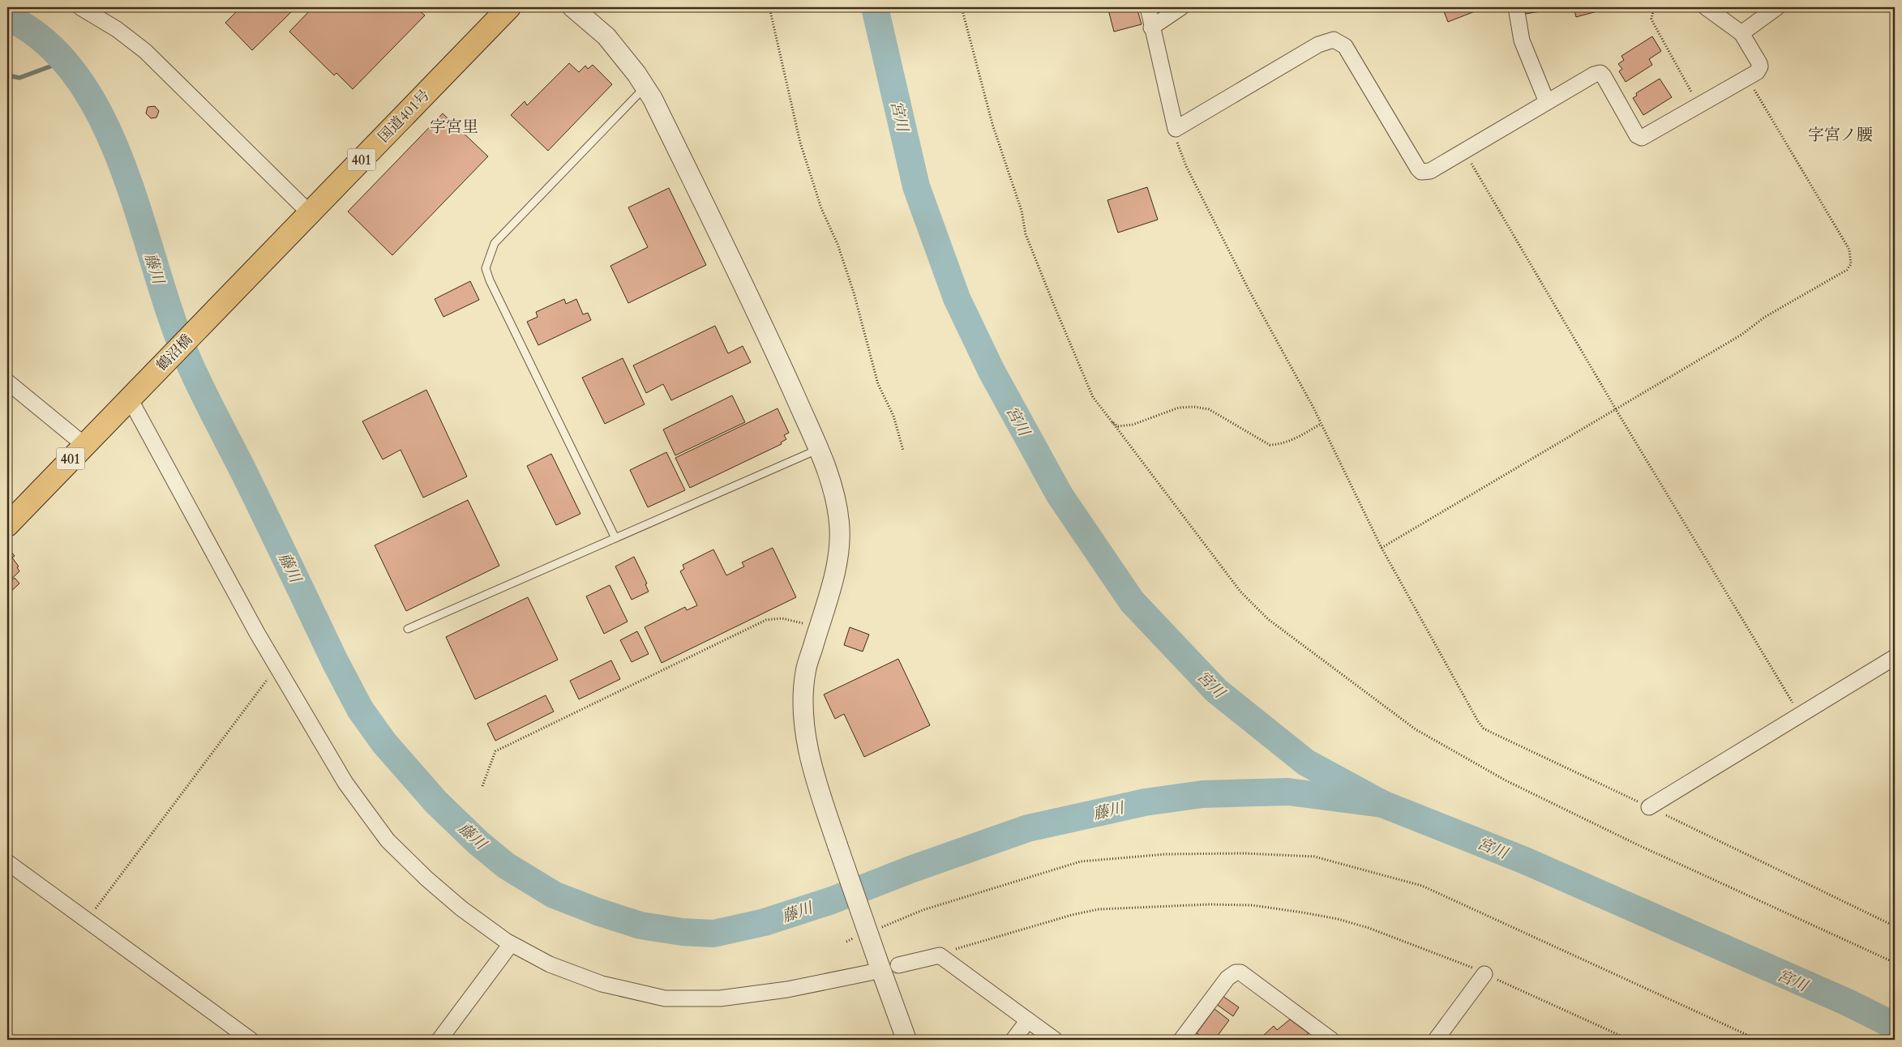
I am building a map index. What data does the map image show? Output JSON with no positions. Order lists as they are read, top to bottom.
{
  "streets": {
    "highway": ["国道401号", "401", "鶴沼橋"]
  },
  "crossings": [
    ["国道401号", "鶴沼橋"],
    ["401", "鶴沼橋"]
  ],
  "districts": ["字宮里", "字宮ノ腰"],
  "water": ["宮川", "藤川"]
}
